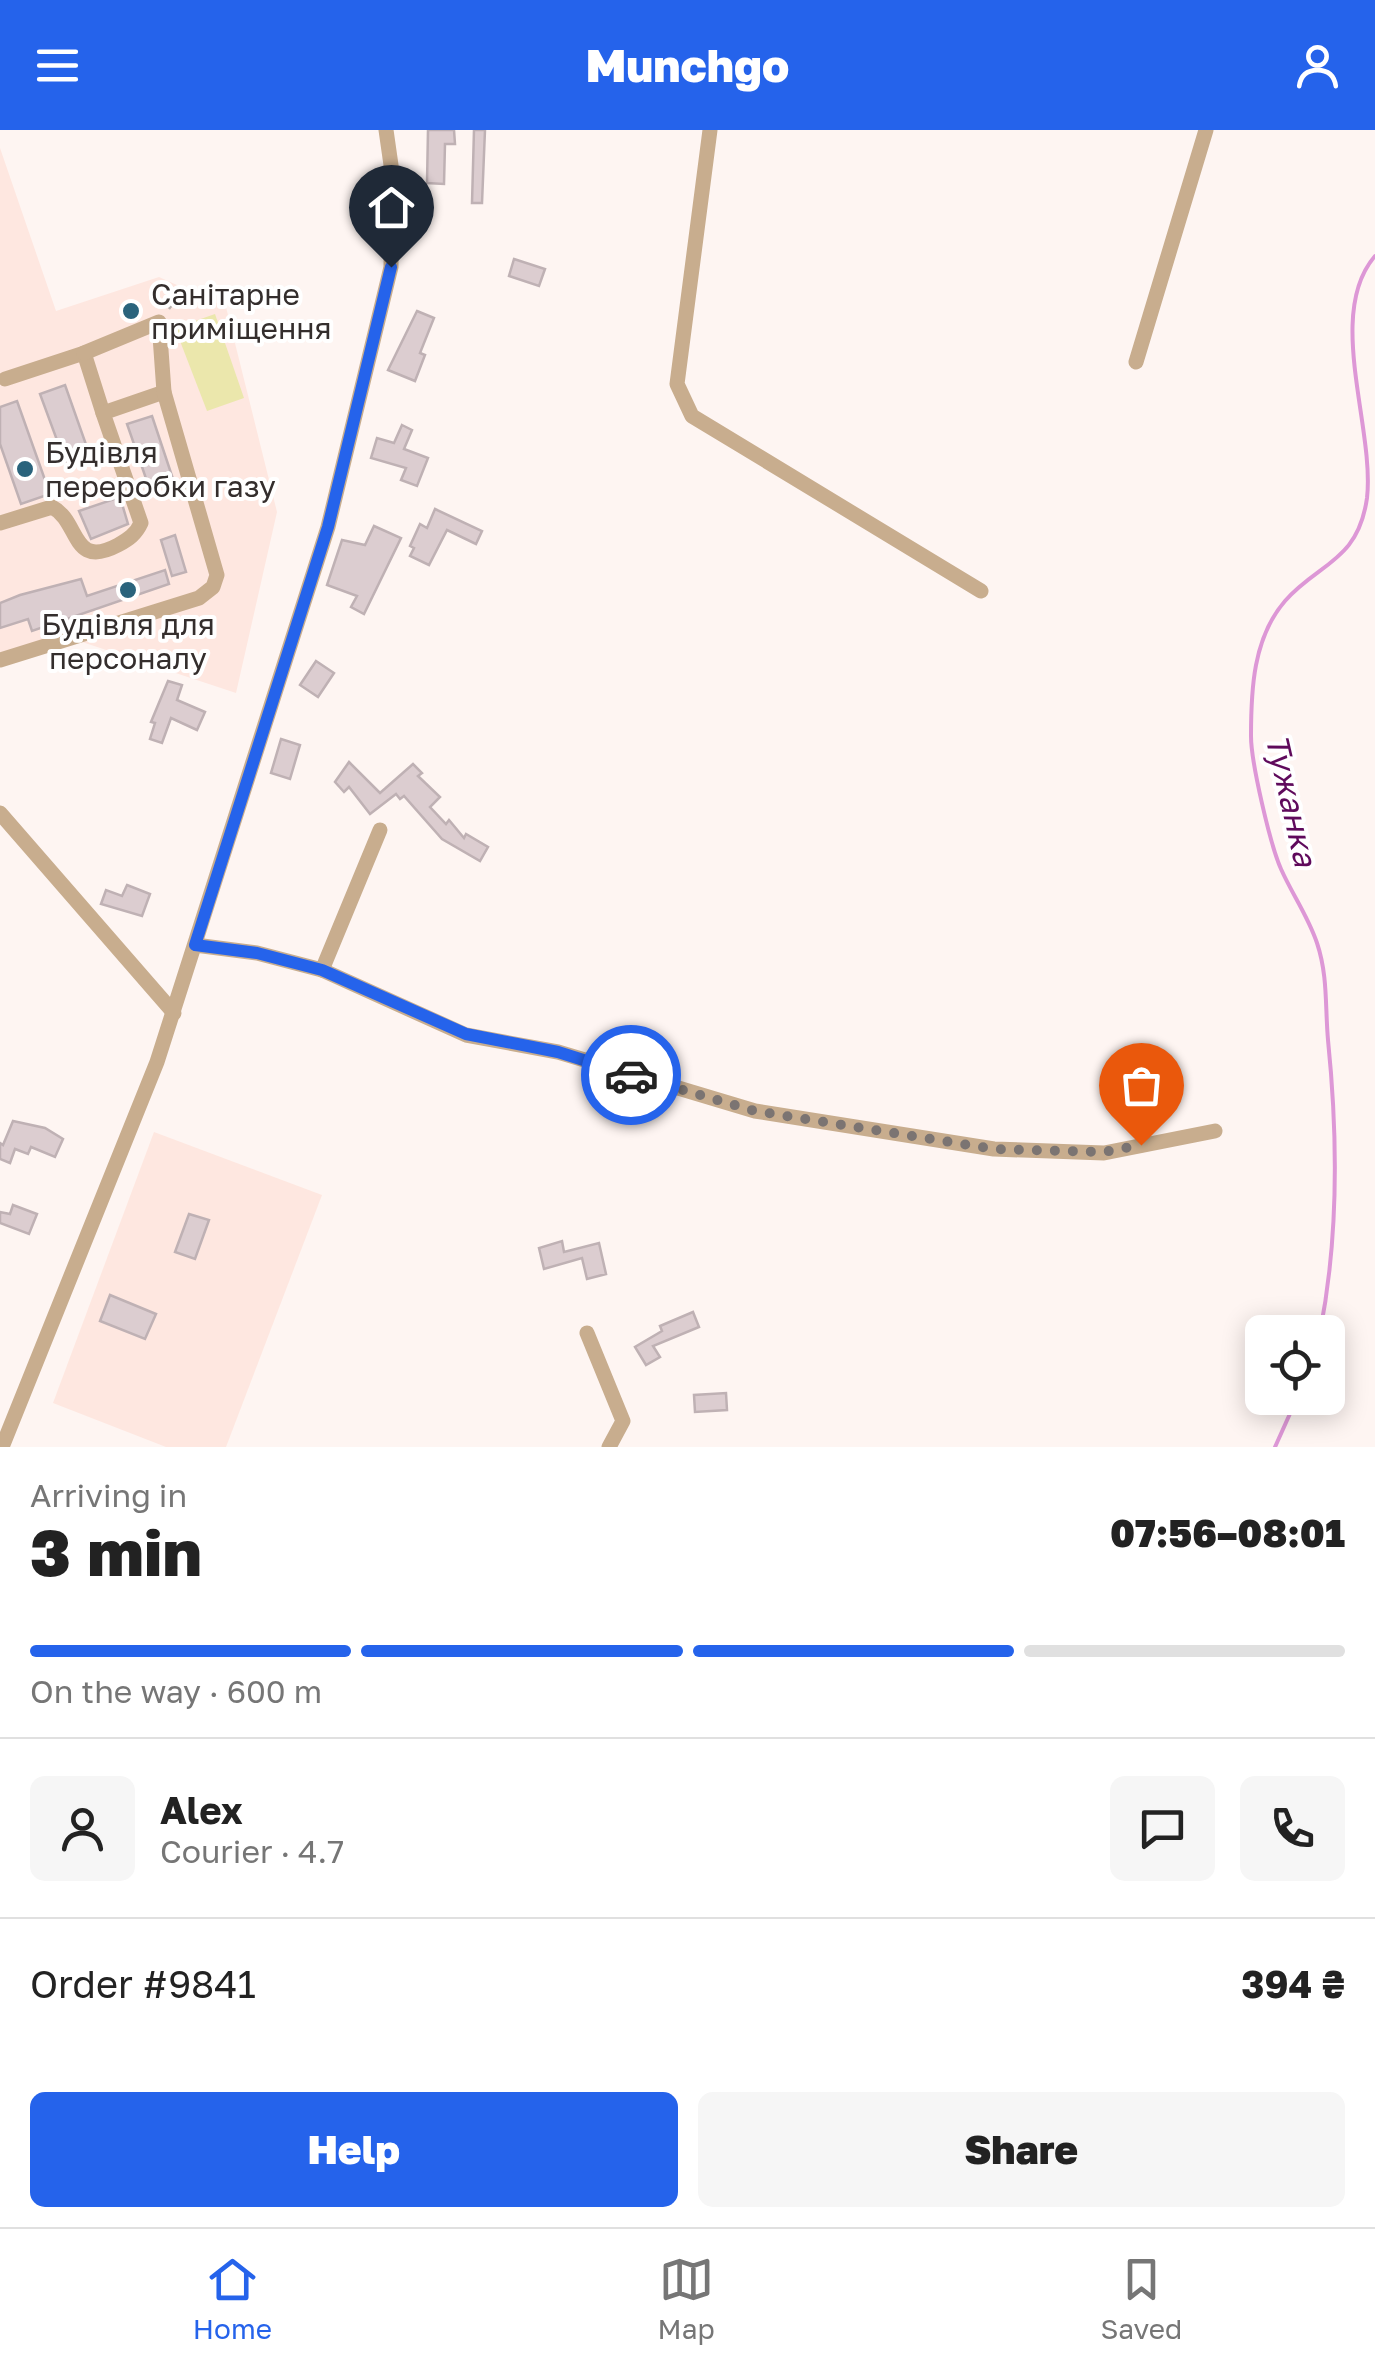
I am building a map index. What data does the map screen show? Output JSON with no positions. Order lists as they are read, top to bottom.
{
  "water": ["Тужанка"],
  "places": ["Санітарне приміщення", "Будівля переробки газу", "Будівля для персоналу"],
  "page": {
    "header": "Munchgo",
    "heading": ["3 min", "Arriving in", "07:56–08:01"],
    "panel": [
      "Alex",
      "Courier · 4.7",
      "Order #9841",
      "394 ₴"
    ],
    "bar": "On the way · 600 m",
    "buttons": ["Help", "Share"],
    "tabs": ["Home", "Map", "Saved"]
  }
}
